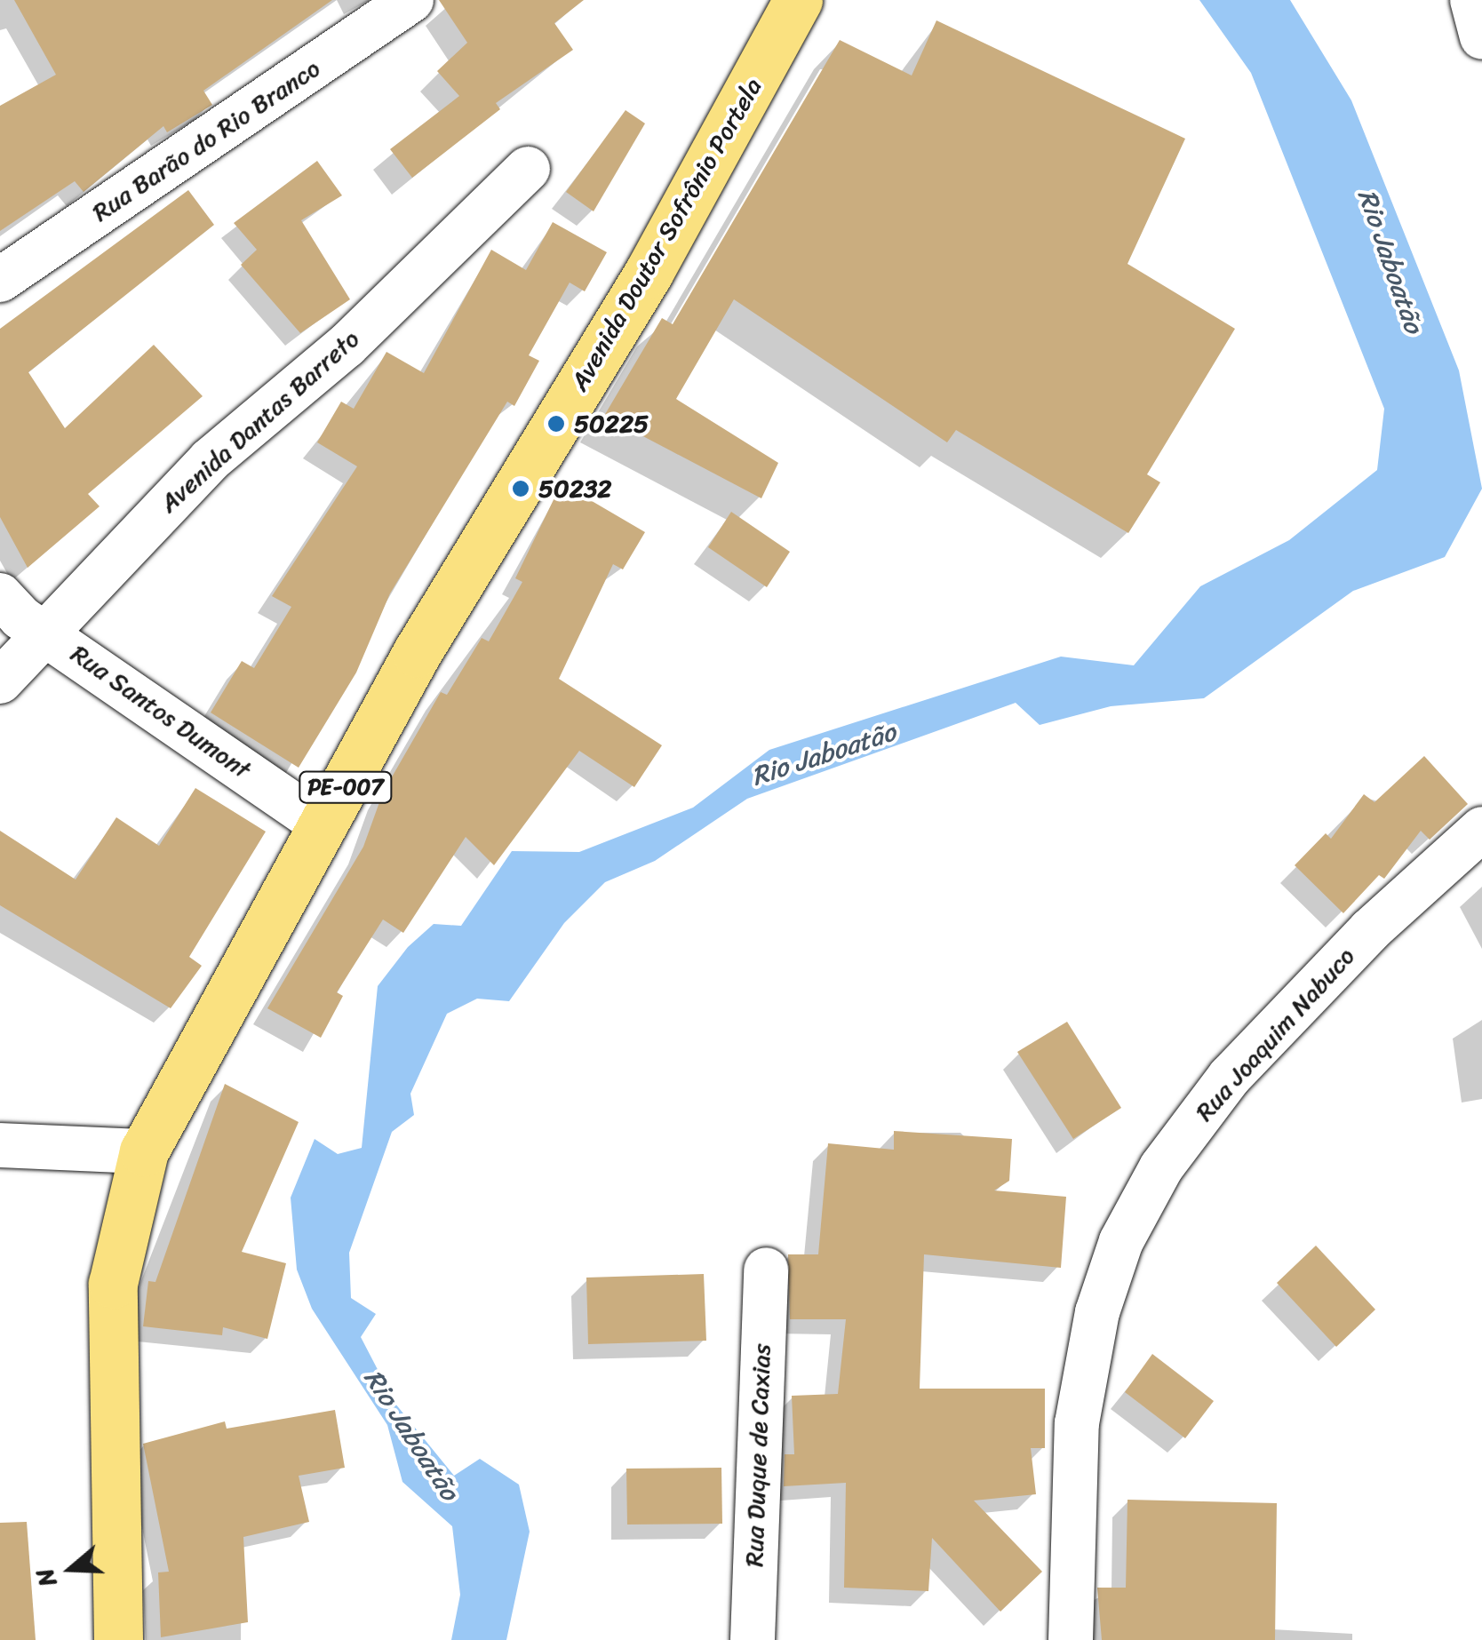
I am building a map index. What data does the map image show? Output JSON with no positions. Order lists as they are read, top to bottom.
{
  "streets": {
    "main road": ["Avenida Doutor Sofrônio Portela", "PE-007"],
    "street": [
      "Rua Barão do Rio Branco",
      "Avenida Dantas Barreto",
      "Rua Santos Dumont",
      "Rua Joaquim Nabuco",
      "Rua Duque de Caxias"
    ]
  },
  "crossings": [
    ["Avenida Doutor Sofrônio Portela", "Rua Santos Dumont"],
    ["Avenida Dantas Barreto", "Rua Santos Dumont"]
  ],
  "water": ["Rio Jaboatão"],
  "places": ["50225", "50232"],
  "north": "left"
}
